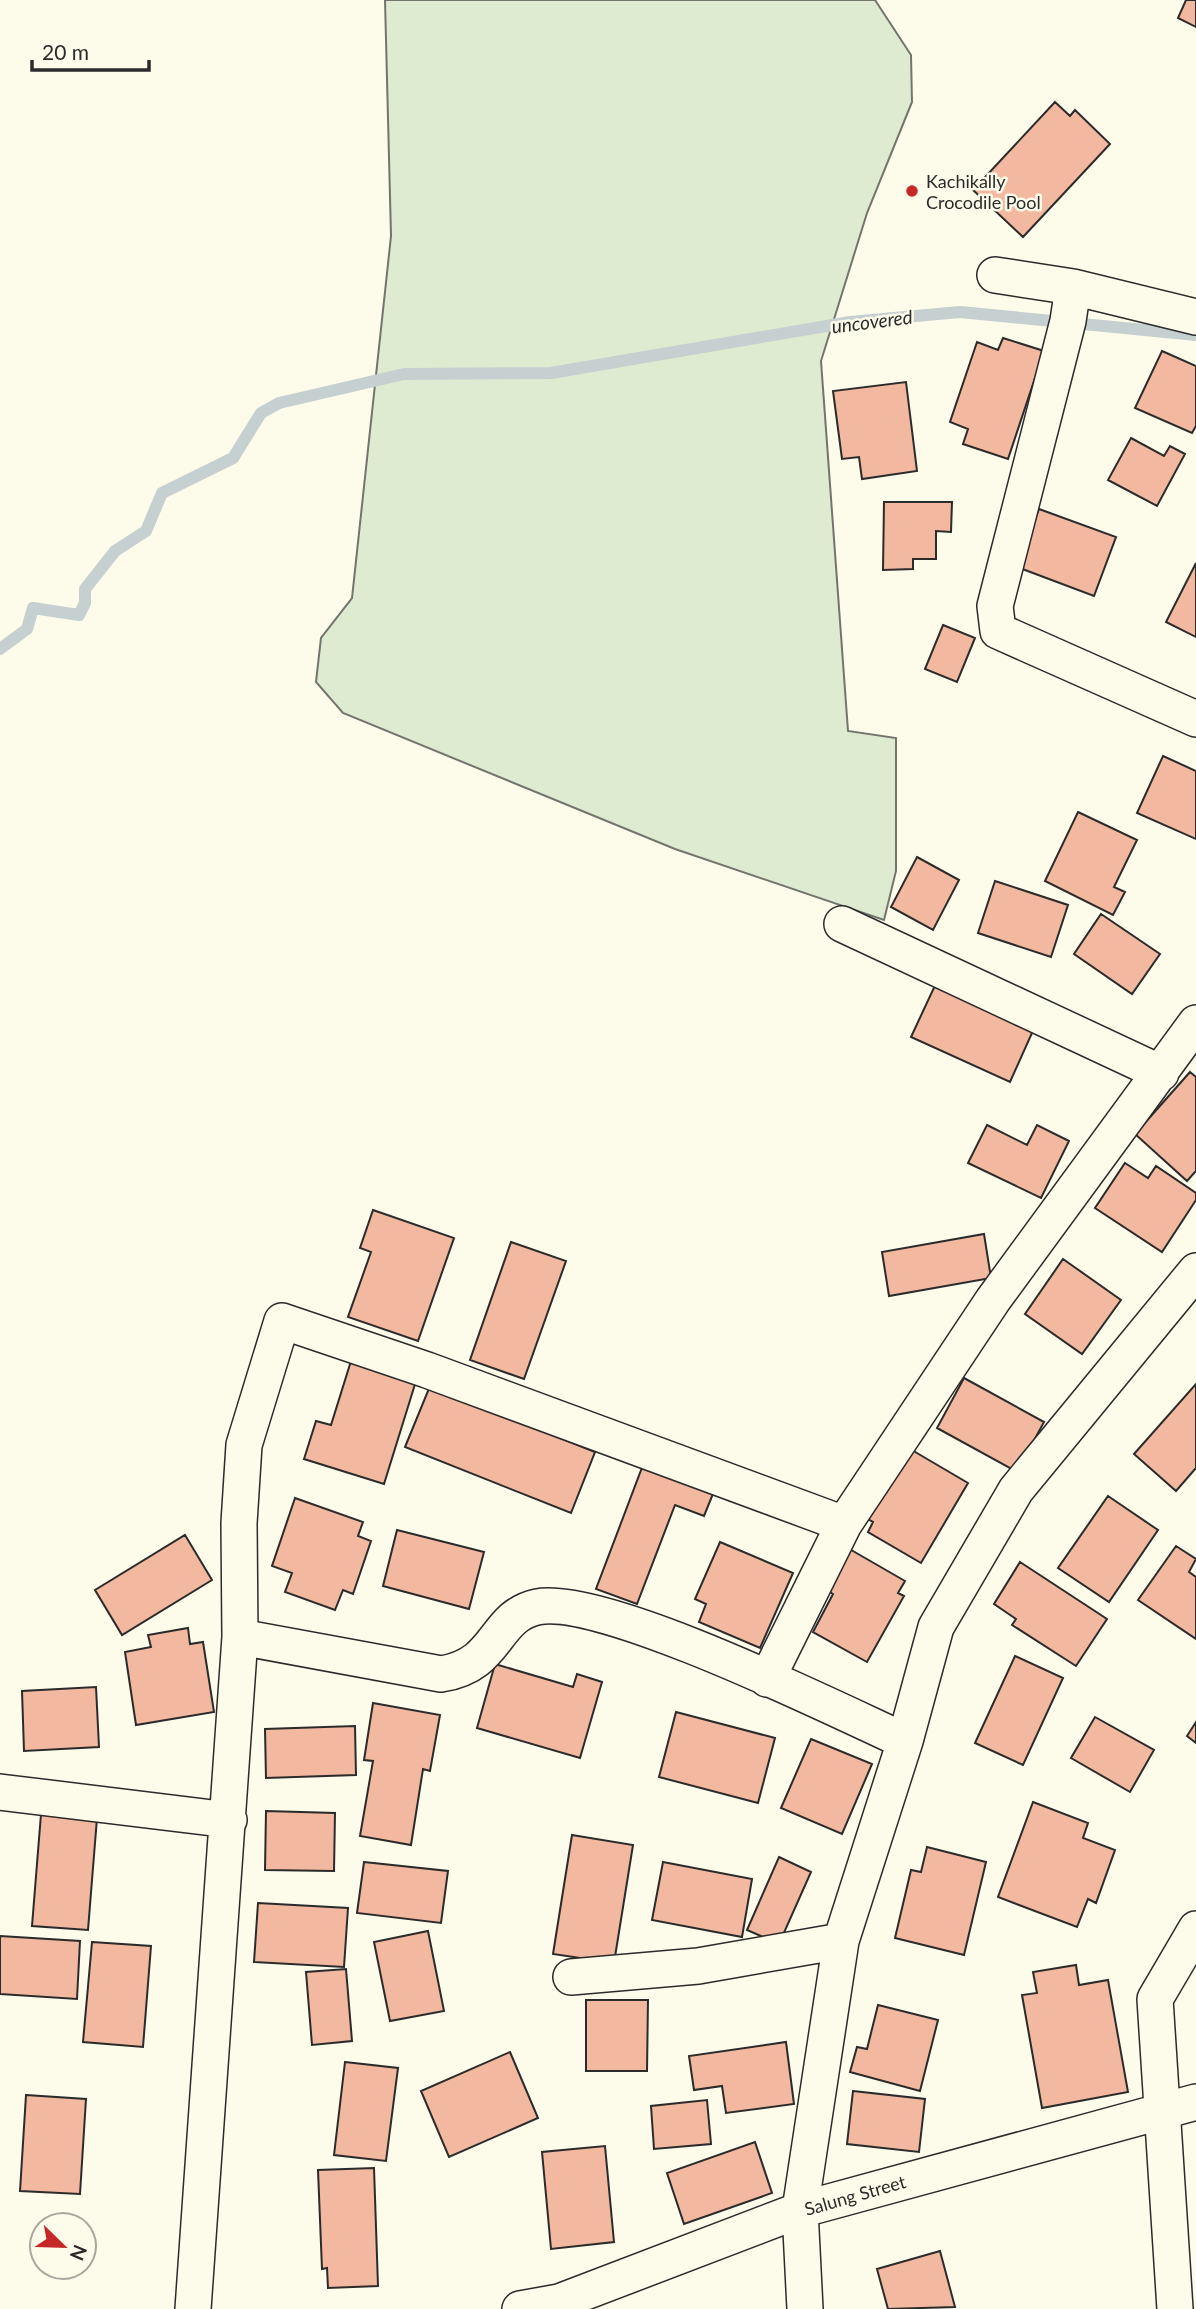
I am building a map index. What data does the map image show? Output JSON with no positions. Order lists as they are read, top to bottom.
{
  "streets": {
    "street": ["Salung Street"]
  },
  "water": ["uncovered"],
  "places": ["Kachikally Crocodile Pool"],
  "scale_bar": "20 m",
  "north": "bottom right"
}
